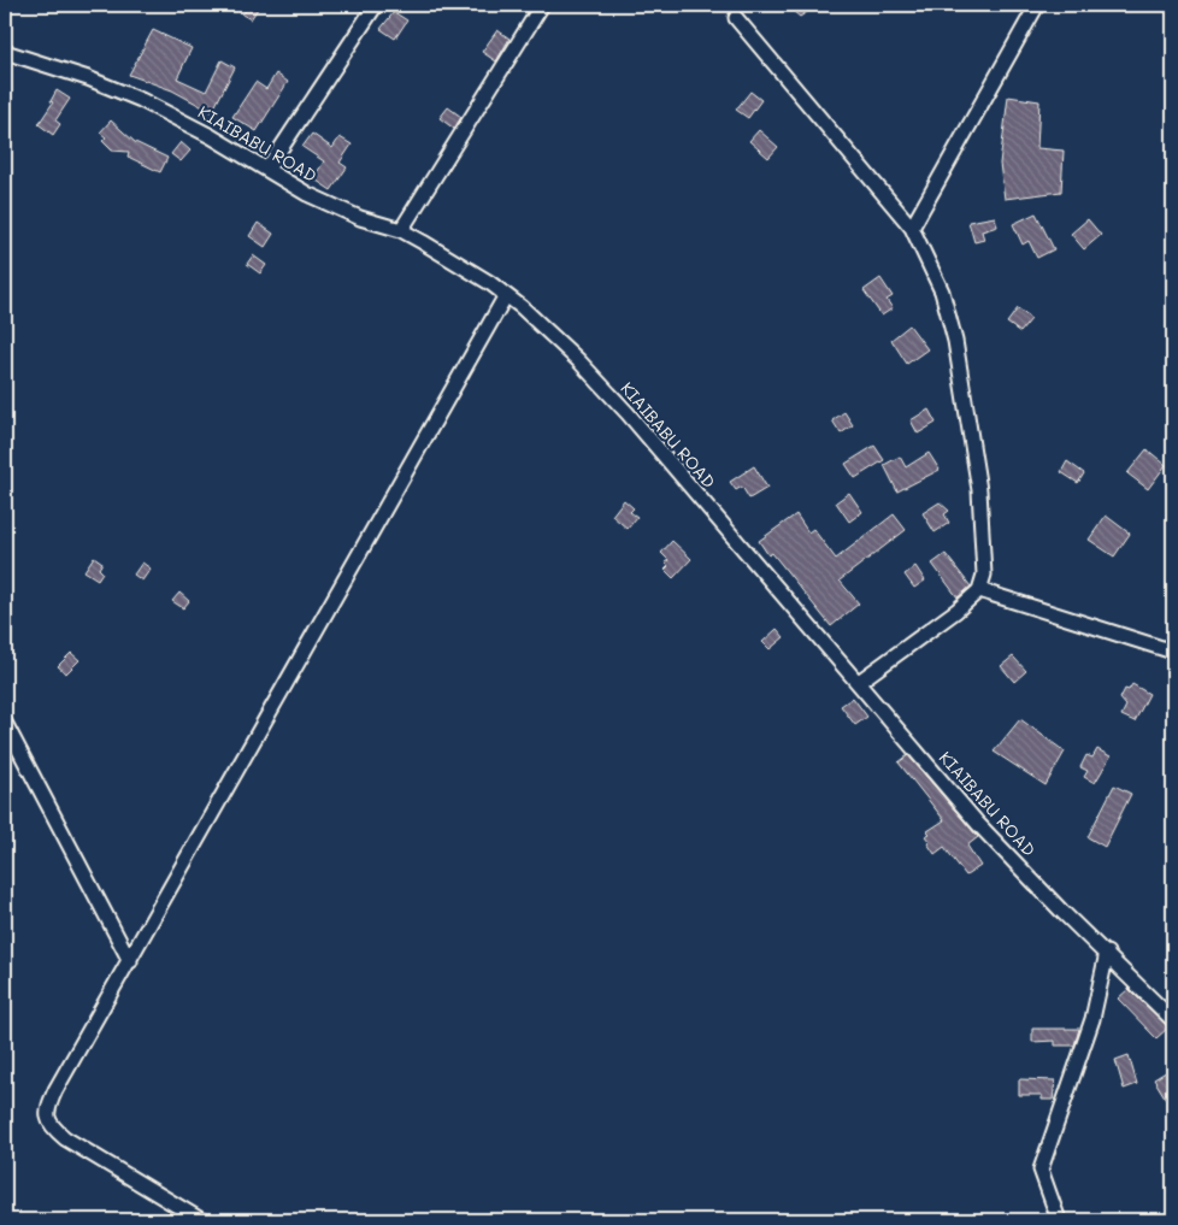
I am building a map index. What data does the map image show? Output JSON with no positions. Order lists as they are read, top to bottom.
{
  "streets": {
    "street": ["KIAIBABU ROAD"]
  }
}
